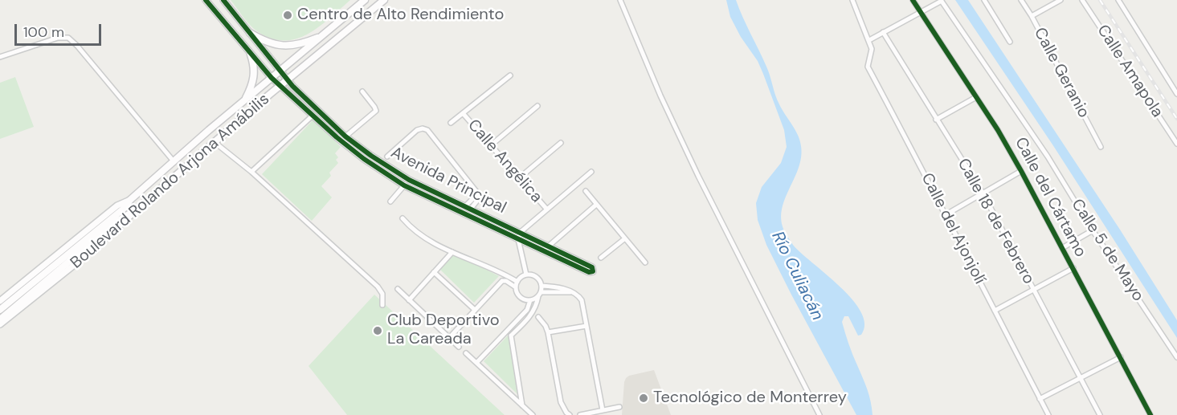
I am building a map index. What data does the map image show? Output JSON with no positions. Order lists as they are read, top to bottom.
{
  "streets": {
    "main road": ["Boulevard Rolando Arjona Amábilis"],
    "street": [
      "Calle Amapola",
      "Calle Geranio",
      "Calle Angélica",
      "Avenida Principal",
      "Calle del Cártamo",
      "Calle 18 de Febrero",
      "Calle del Ajonjolí",
      "Calle 5 de Mayo"
    ]
  },
  "crossings": [
    ["Avenida Principal", "Boulevard Rolando Arjona Amábilis"]
  ],
  "water": ["Río Culiacán"],
  "places": ["Centro de Alto Rendimiento", "Club Deportivo La Careada", "Tecnológico de Monterrey"],
  "scale_bar": "100 m"
}
